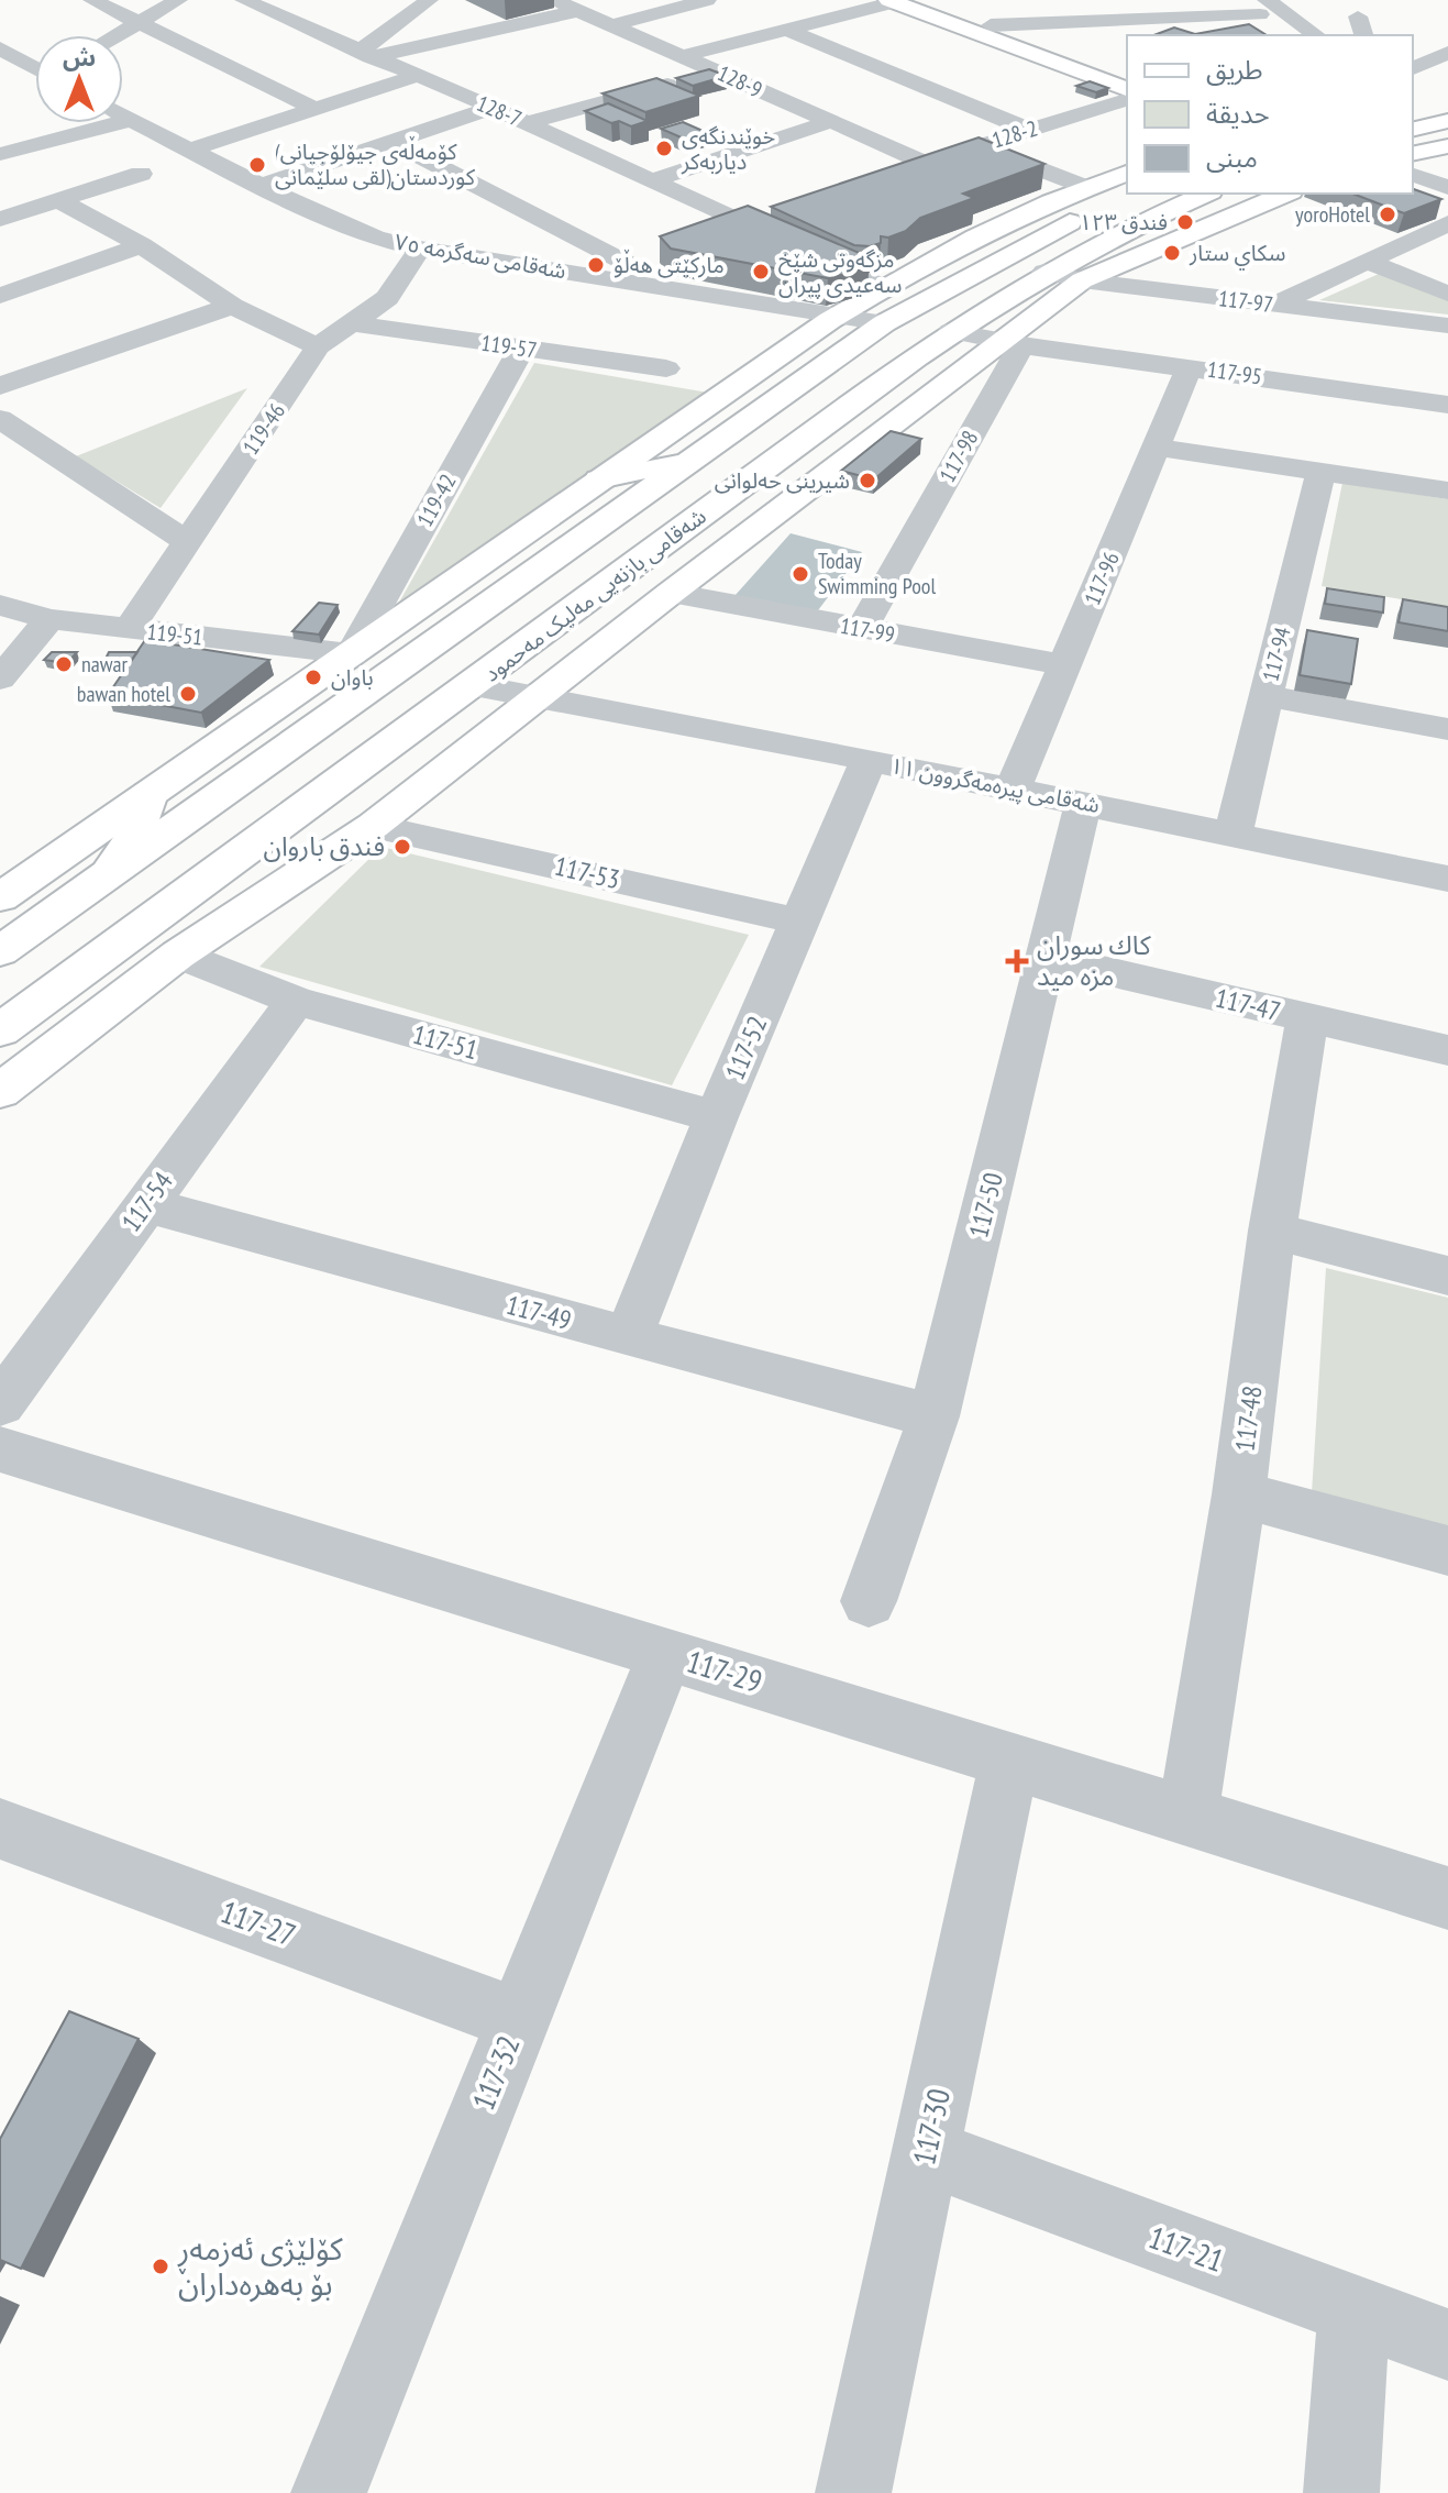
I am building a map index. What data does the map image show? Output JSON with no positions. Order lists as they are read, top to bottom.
{
  "streets": {
    "main road": ["شەقامی بازنەیی مەلیک مەحمود"],
    "street": [
      "128-9",
      "128-7",
      "128-2",
      "شەقامی سەگرمە ٧٥",
      "117-97",
      "119-57",
      "117-95",
      "119-46",
      "117-98",
      "119-42",
      "117-96",
      "117-99",
      "119-51",
      "117-94",
      "شەقامی پیرەمەگروون ١١",
      "117-53",
      "117-47",
      "117-51",
      "117-52",
      "117-54",
      "117-50",
      "117-49",
      "117-48",
      "117-29",
      "117-27",
      "117-32",
      "117-30",
      "117-21"
    ]
  },
  "crossings": [
    ["128-9", "128-2"],
    ["شەقامی سەگرمە ٧٥", "119-46"],
    ["شەقامی سەگرمە ٧٥", "شەقامی بازنەیی مەلیک مەحمود"],
    ["117-97", "شەقامی بازنەیی مەلیک مەحمود"],
    ["119-57", "119-46"],
    ["119-57", "119-42"],
    ["117-95", "117-98"],
    ["117-95", "117-96"],
    ["119-46", "119-51"],
    ["117-98", "117-99"],
    ["119-42", "119-51"],
    ["117-96", "117-99"],
    ["117-96", "شەقامی پیرەمەگروون ١١"],
    ["شەقامی بازنەیی مەلیک مەحمود", "شەقامی پیرەمەگروون ١١"],
    ["117-94", "شەقامی پیرەمەگروون ١١"],
    ["شەقامی پیرەمەگروون ١١", "117-52"],
    ["شەقامی پیرەمەگروون ١١", "117-50"],
    ["117-53", "117-52"],
    ["117-47", "117-50"],
    ["117-47", "117-48"],
    ["117-51", "117-52"],
    ["117-51", "117-54"],
    ["117-52", "117-49"],
    ["117-54", "117-49"],
    ["117-50", "117-49"],
    ["117-48", "117-29"],
    ["117-29", "117-32"],
    ["117-29", "117-30"],
    ["117-27", "117-32"],
    ["117-30", "117-21"]
  ],
  "places": {
    "other": [
      "خوێندنگەی دیاربەکر",
      "(کۆمەڵەی جیۆلۆجیانی کوردستان(لقی سلێمانی",
      "yoroHotel",
      "فندق ١٢٣",
      "سكاي ستار",
      "مارکێتی هەڵۆ",
      "مزگەوتی شێخ سەعیدی پیران",
      "شیرینی ‌حەلوانی",
      "Today Swimming Pool",
      "nawar",
      "باوان",
      "bawan hotel",
      "فندق باروان",
      "کۆلێژی ئەزمەڕ بۆ بەهرەداران"
    ],
    "health": ["كاك سوران مزه ميد"]
  },
  "legend": ["طريق", "حديقة", "مبنى"],
  "north": "top"
}
